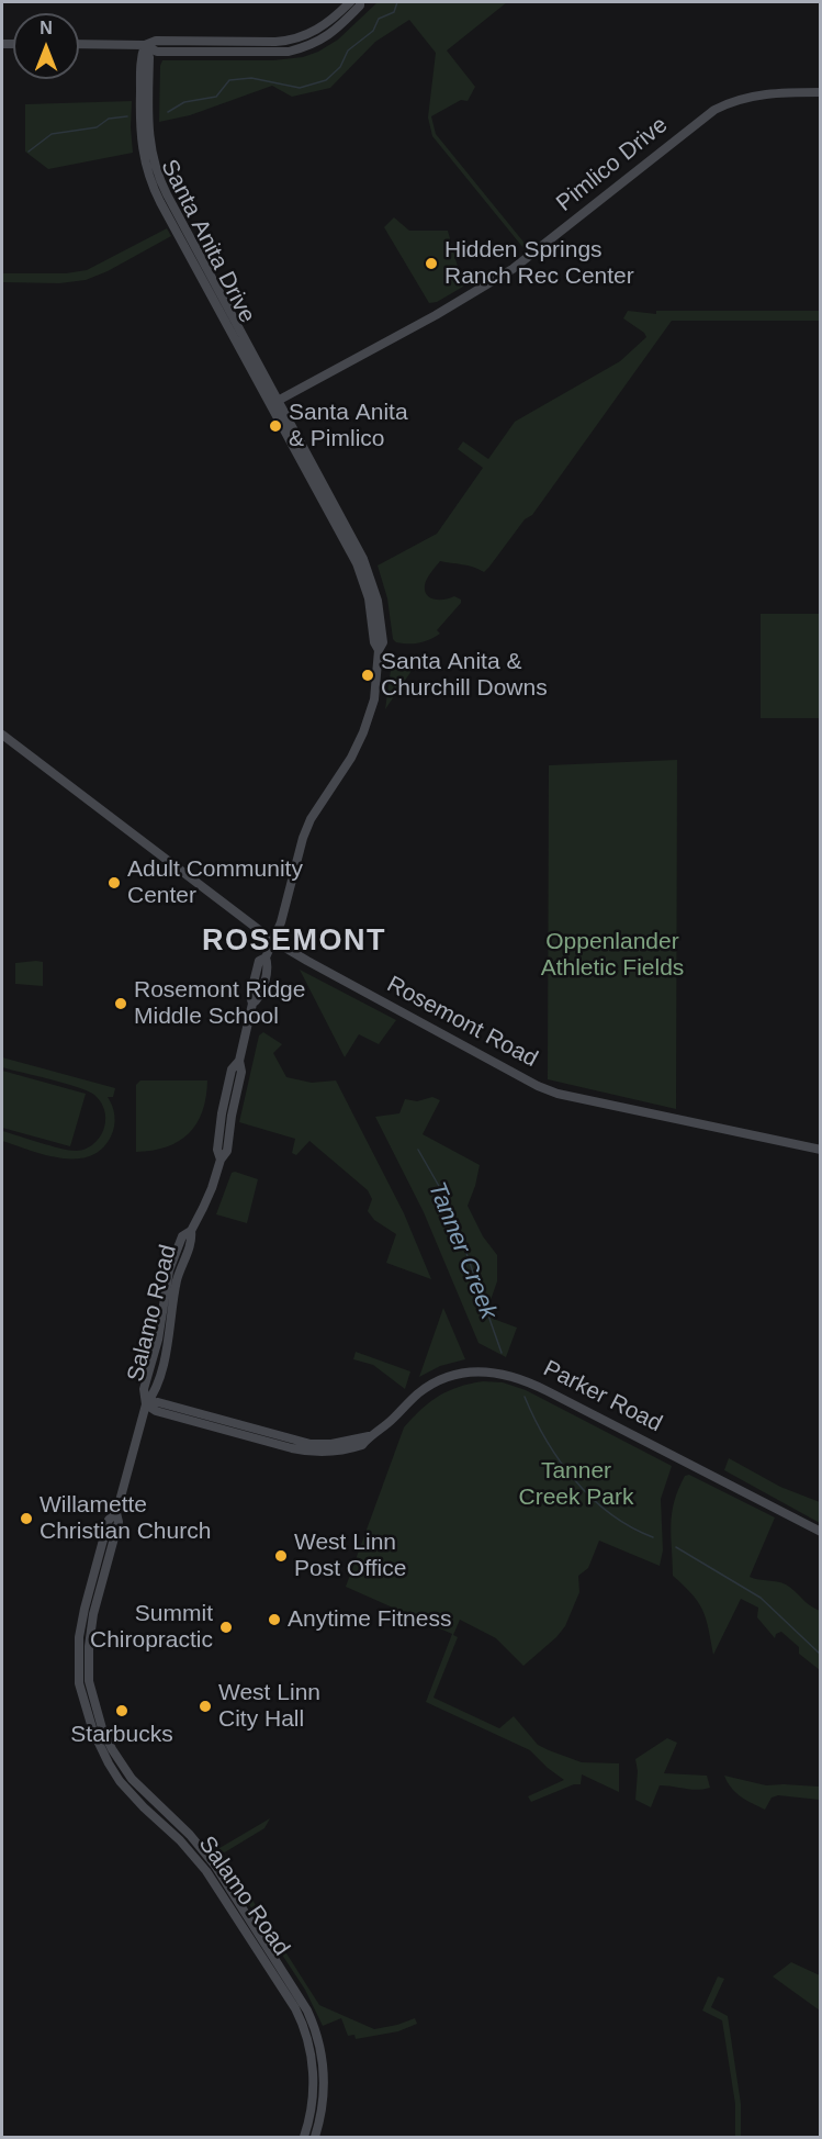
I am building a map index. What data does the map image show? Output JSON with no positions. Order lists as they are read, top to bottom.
{
  "streets": {
    "main road": [
      "Pimlico Drive",
      "Santa Anita Drive",
      "Rosemont Road",
      "Salamo Road",
      "Parker Road"
    ]
  },
  "crossings": [
    ["Pimlico Drive", "Santa Anita Drive"],
    ["Santa Anita Drive", "Rosemont Road"],
    ["Santa Anita Drive", "Salamo Road"],
    ["Rosemont Road", "Salamo Road"],
    ["Salamo Road", "Parker Road"]
  ],
  "districts": ["ROSEMONT"],
  "water": ["Tanner Creek"],
  "parks": ["Oppenlander Athletic Fields", "Tanner Creek Park"],
  "places": [
    "Hidden Springs Ranch Rec Center",
    "Santa Anita & Pimlico",
    "Santa Anita & Churchill Downs",
    "Adult Community Center",
    "Rosemont Ridge Middle School",
    "Willamette Christian Church",
    "West Linn Post Office",
    "Anytime Fitness",
    "Summit Chiropractic",
    "West Linn City Hall",
    "Starbucks"
  ],
  "north": "top"
}
